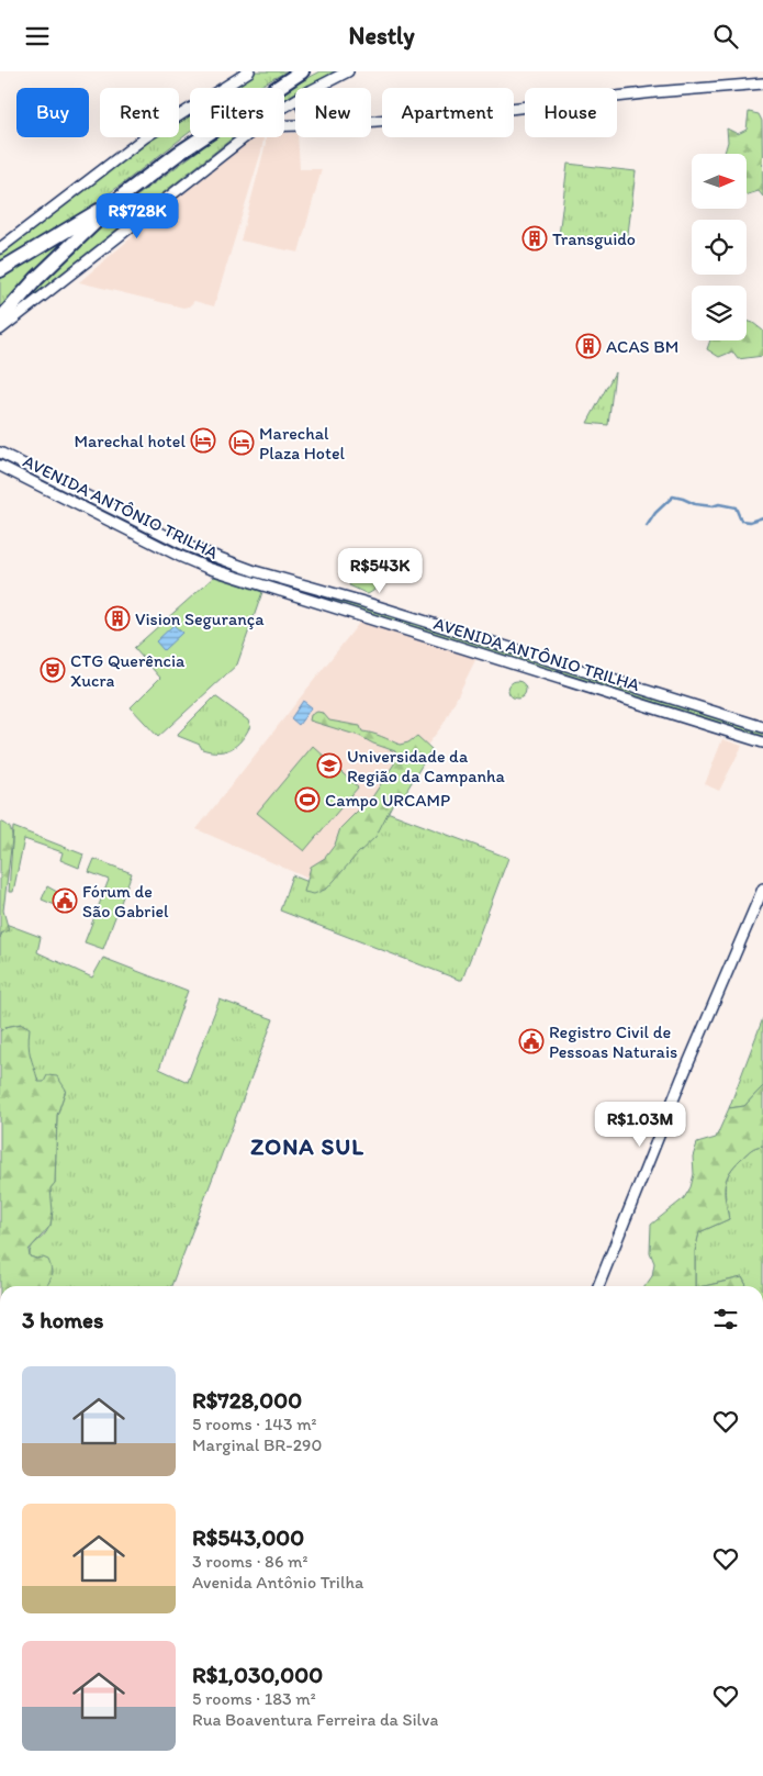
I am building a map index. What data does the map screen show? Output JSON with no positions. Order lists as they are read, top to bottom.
{
  "streets": {
    "main road": ["AVENIDA ANTÔNIO TRILHA"]
  },
  "districts": ["ZONA SUL"],
  "places": {
    "building": ["Transguido", "ACAS BM", "Vision Segurança"],
    "hotel": ["Marechal hotel", "Marechal Plaza Hotel"],
    "theatre": ["CTG Querência Xucra"],
    "school or university": ["Universidade da Região da Campanha"],
    "sports": ["Campo URCAMP"],
    "public building": ["Fórum de São Gabriel", "Registro Civil de Pessoas Naturais"]
  },
  "north": "right",
  "page": {
    "header": "Nestly",
    "chip": [
      "Buy",
      "Rent",
      "Filters",
      "New",
      "Apartment",
      "House"
    ],
    "price": ["R$728K", "R$543K", "R$1.03M"],
    "heading": "3 homes",
    "list": [
      {
        "name": "R$728,000",
        "note": "5 rooms · 143 m² · Marginal BR-290"
      },
      {
        "name": "R$543,000",
        "note": "3 rooms · 86 m² · Avenida Antônio Trilha"
      },
      {
        "name": "R$1,030,000",
        "note": "5 rooms · 183 m² · Rua Boaventura Ferreira da Silva"
      }
    ]
  }
}
